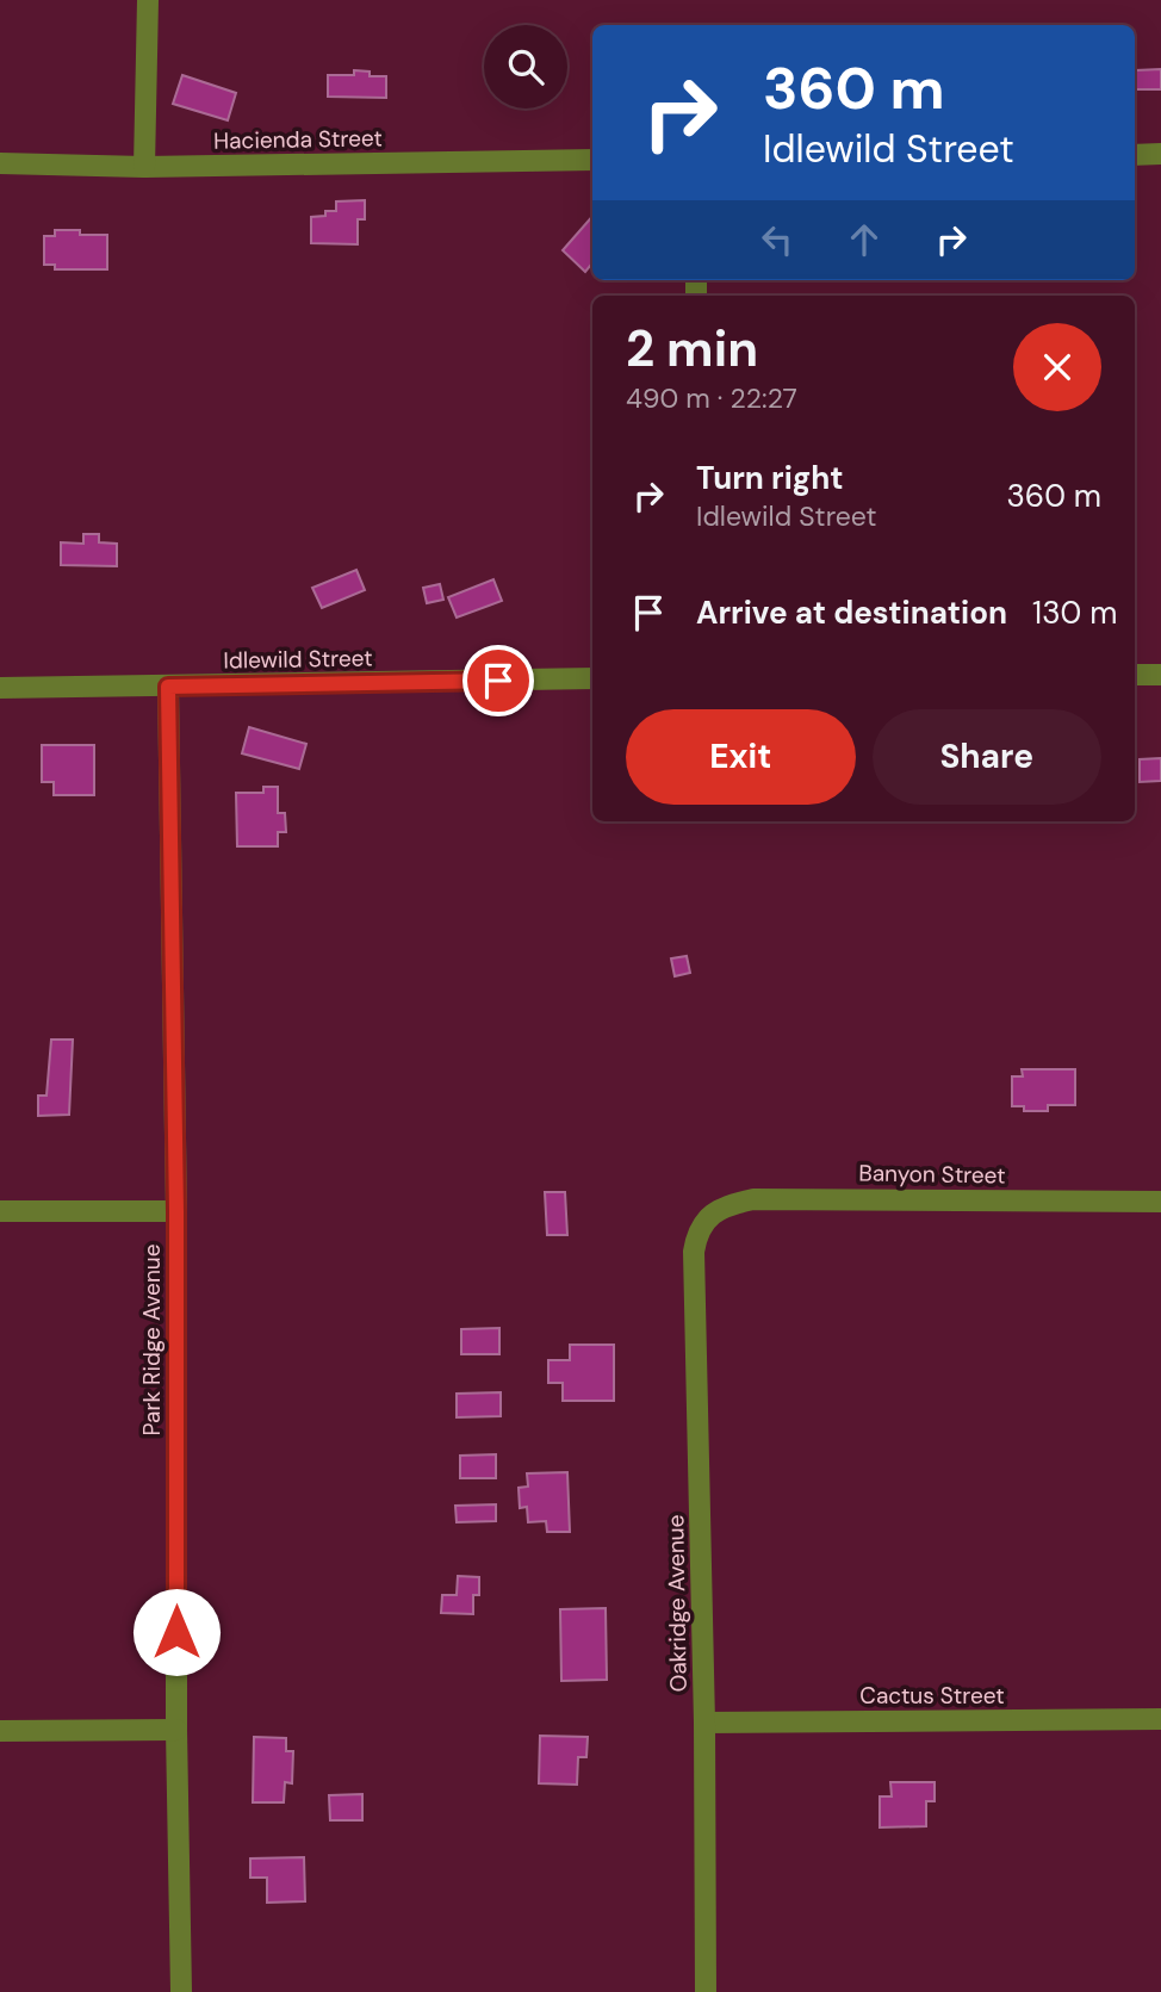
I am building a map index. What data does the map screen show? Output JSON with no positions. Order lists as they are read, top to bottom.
{
  "streets": {
    "street": [
      "Hacienda Street",
      "Idlewild Street",
      "Banyon Street",
      "Park Ridge Avenue",
      "Oakridge Avenue",
      "Cactus Street"
    ]
  },
  "crossings": [
    ["Idlewild Street", "Park Ridge Avenue"],
    ["Banyon Street", "Oakridge Avenue"],
    ["Oakridge Avenue", "Cactus Street"]
  ],
  "page": {
    "turn": ["360 m", "Idlewild Street"],
    "heading": ["2 min", "490 m · 22:27"],
    "list": [
      {
        "name": "Turn right",
        "note": "Idlewild Street",
        "value": "360 m"
      },
      {
        "name": "Arrive at destination",
        "value": "130 m"
      }
    ],
    "buttons": ["Exit", "Share"]
  }
}
